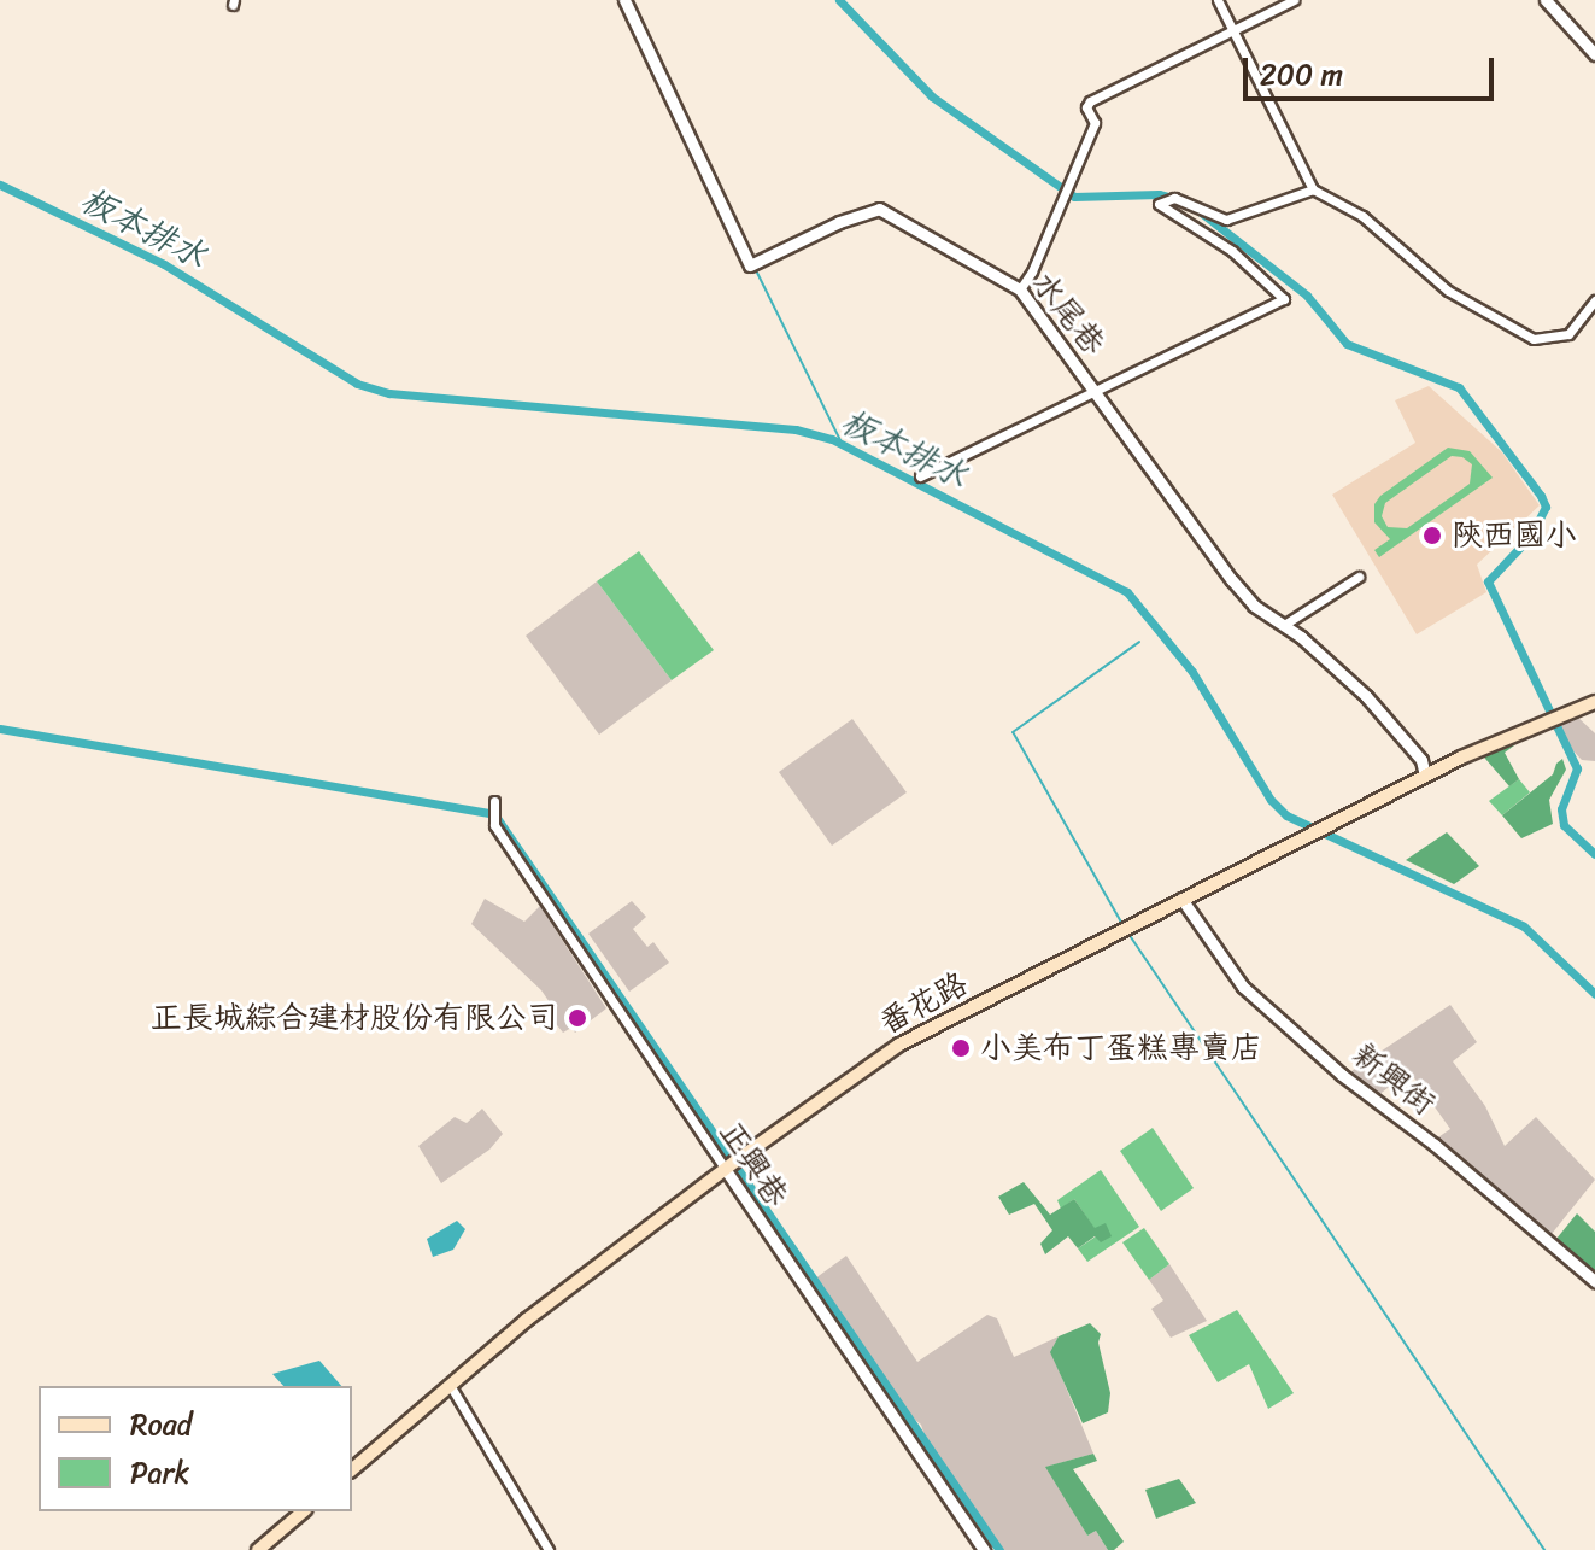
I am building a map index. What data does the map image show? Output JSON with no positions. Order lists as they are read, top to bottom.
{
  "streets": {
    "main road": ["番花路"],
    "street": ["水尾巷", "新興街", "正興巷"]
  },
  "crossings": [
    ["水尾巷", "番花路"],
    ["番花路", "新興街"],
    ["番花路", "正興巷"]
  ],
  "water": ["板本排水"],
  "places": ["陝西國小", "正長城綜合建材股份有限公司", "小美布丁蛋糕專賣店"],
  "legend": ["Road", "Park"],
  "scale_bar": "200 m"
}
